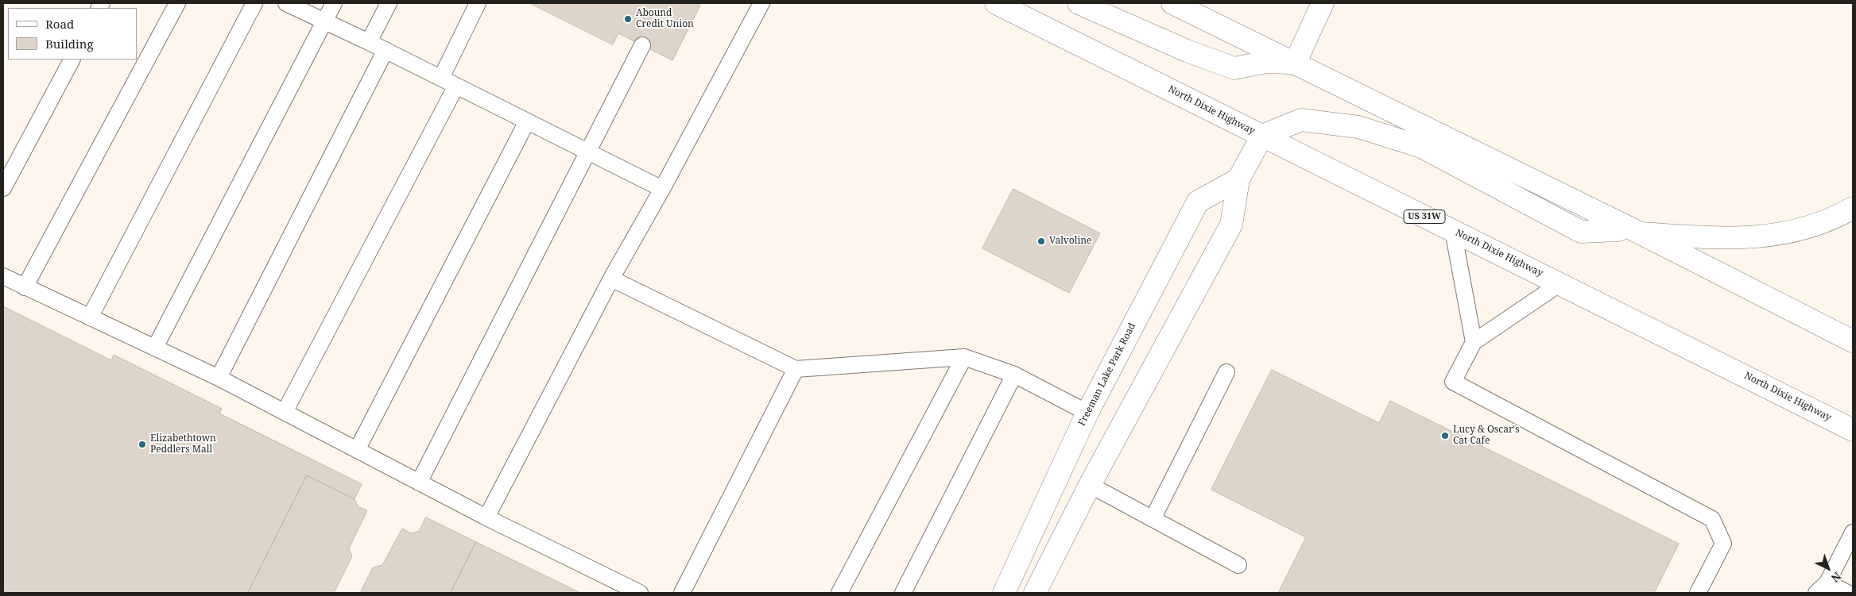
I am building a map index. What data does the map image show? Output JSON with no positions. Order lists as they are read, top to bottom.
{
  "streets": {
    "main road": ["North Dixie Highway", "US 31W", "Freeman Lake Park Road"]
  },
  "places": [
    "Abound Credit Union",
    "Valvoline",
    "Lucy & Oscar's Cat Cafe",
    "Elizabethtown Peddlers Mall"
  ],
  "legend": ["Road", "Building"],
  "north": "bottom right"
}
